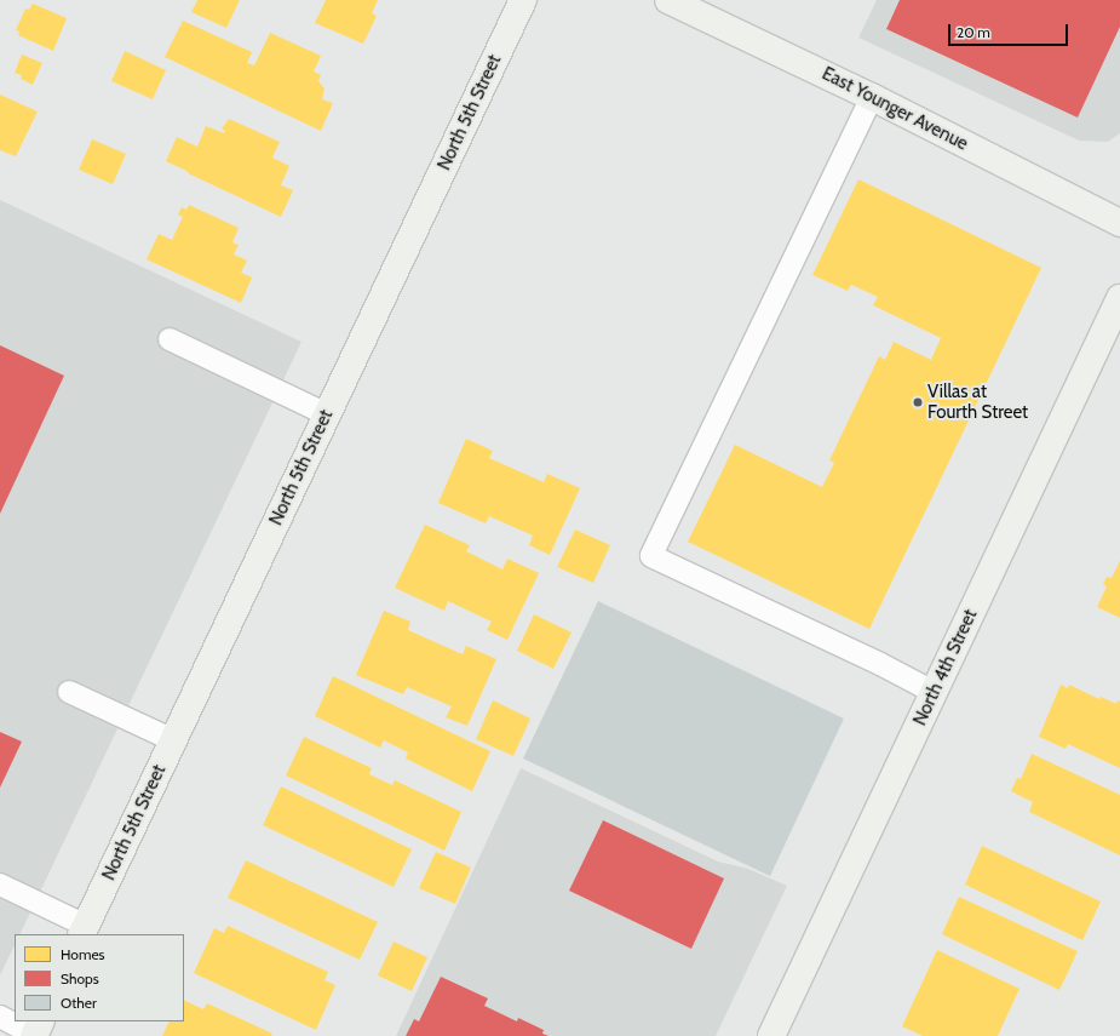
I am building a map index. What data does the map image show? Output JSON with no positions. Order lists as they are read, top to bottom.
{
  "streets": {
    "street": ["East Younger Avenue", "North 5th Street", "North 4th Street"]
  },
  "places": ["Villas at Fourth Street"],
  "legend": ["Homes", "Shops", "Other"],
  "scale_bar": "20 m"
}
